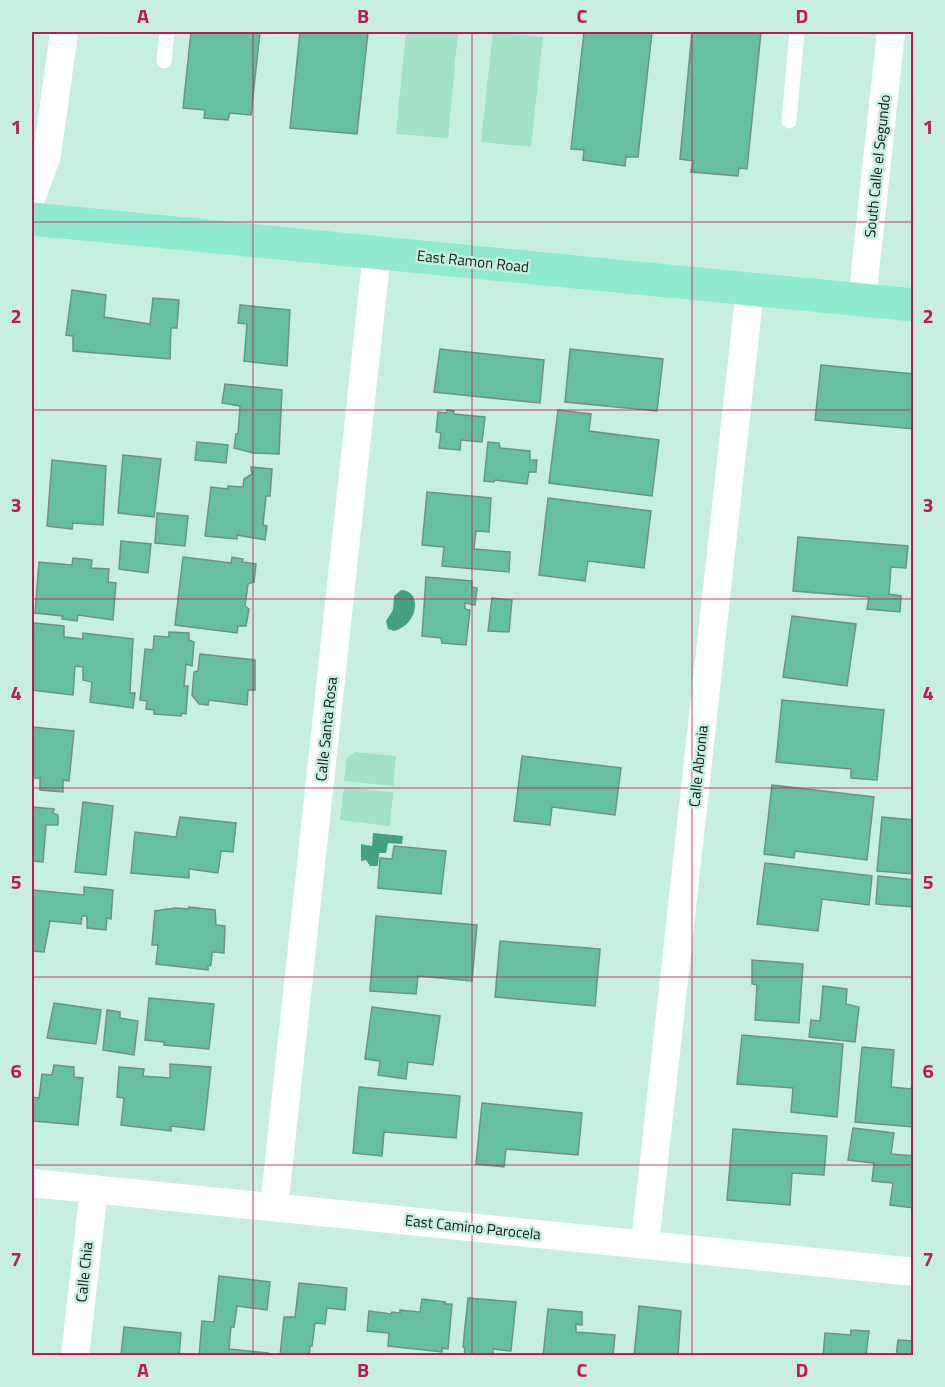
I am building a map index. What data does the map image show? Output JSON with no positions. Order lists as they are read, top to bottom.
{
  "streets": {
    "main road": ["East Ramon Road"],
    "street": [
      "South Calle el Segundo",
      "Calle Santa Rosa",
      "Calle Abronia",
      "East Camino Parocela",
      "Calle Chia"
    ]
  },
  "crossings": [
    ["South Calle el Segundo", "East Ramon Road"],
    ["East Ramon Road", "Calle Santa Rosa"],
    ["East Ramon Road", "Calle Abronia"],
    ["Calle Santa Rosa", "East Camino Parocela"],
    ["Calle Abronia", "East Camino Parocela"],
    ["East Camino Parocela", "Calle Chia"]
  ],
  "grid": {
    "columns": [
      "A",
      "B",
      "C",
      "D"
    ],
    "rows": [
      "1",
      "2",
      "3",
      "4",
      "5",
      "6",
      "7"
    ]
  }
}
